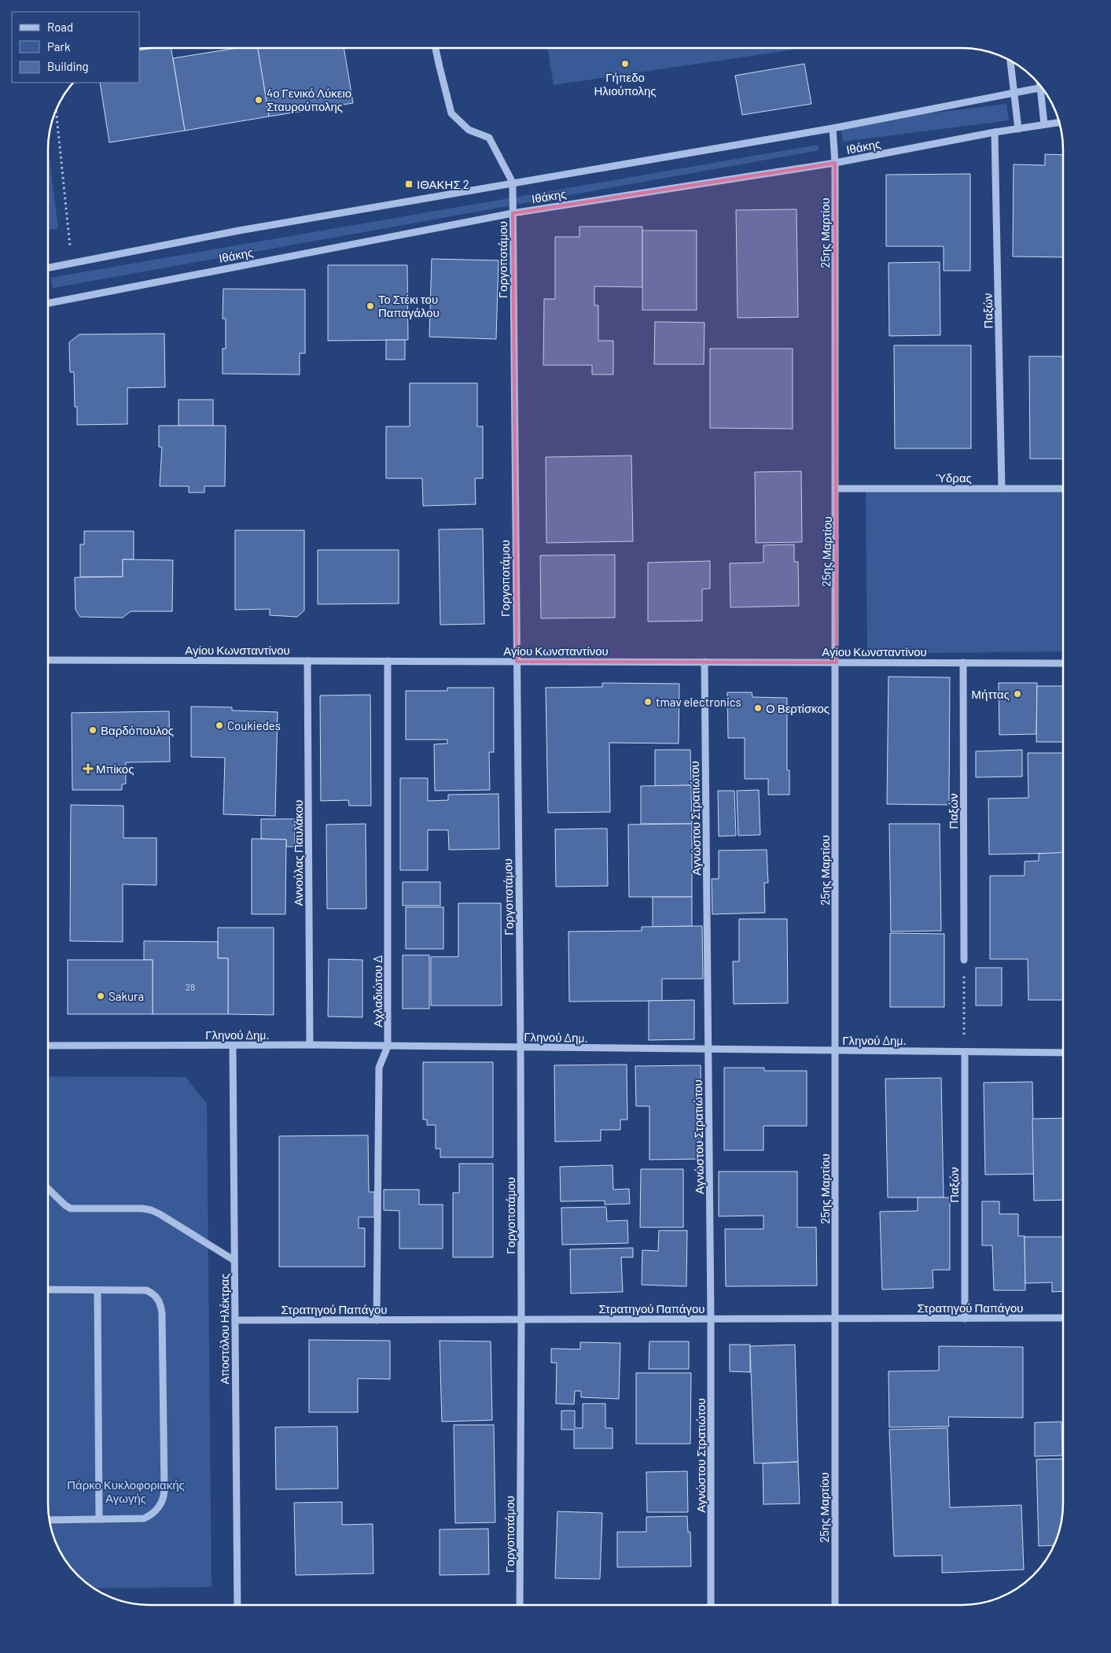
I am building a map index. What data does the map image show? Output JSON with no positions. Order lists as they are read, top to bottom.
{
  "streets": {
    "street": [
      "Ιθάκης",
      "25ης Μαρτίου",
      "Γοργοποτάμου",
      "Παξών",
      "Ύδρας",
      "Αγίου Κωνσταντίνου",
      "Αγνώστου Στρατιώτου",
      "Αννούλας Παυλάκου",
      "Αχλαδιώτου Δ",
      "Γληνού Δημ.",
      "Στρατηγού Παπάγου",
      "Αποστόλου Ηλέκτρας"
    ]
  },
  "crossings": [
    ["Ιθάκης", "25ης Μαρτίου"],
    ["Ιθάκης", "Γοργοποτάμου"],
    ["Ιθάκης", "Παξών"],
    ["25ης Μαρτίου", "Ύδρας"],
    ["25ης Μαρτίου", "Αγίου Κωνσταντίνου"],
    ["25ης Μαρτίου", "Γληνού Δημ."],
    ["25ης Μαρτίου", "Στρατηγού Παπάγου"],
    ["Γοργοποτάμου", "Αγίου Κωνσταντίνου"],
    ["Γοργοποτάμου", "Γληνού Δημ."],
    ["Γοργοποτάμου", "Στρατηγού Παπάγου"],
    ["Παξών", "Ύδρας"],
    ["Παξών", "Αγίου Κωνσταντίνου"],
    ["Παξών", "Γληνού Δημ."],
    ["Παξών", "Στρατηγού Παπάγου"],
    ["Αγίου Κωνσταντίνου", "Αγνώστου Στρατιώτου"],
    ["Αγίου Κωνσταντίνου", "Αννούλας Παυλάκου"],
    ["Αγίου Κωνσταντίνου", "Αχλαδιώτου Δ"],
    ["Αγνώστου Στρατιώτου", "Γληνού Δημ."],
    ["Αγνώστου Στρατιώτου", "Στρατηγού Παπάγου"],
    ["Αννούλας Παυλάκου", "Γληνού Δημ."],
    ["Αχλαδιώτου Δ", "Γληνού Δημ."],
    ["Αχλαδιώτου Δ", "Στρατηγού Παπάγου"],
    ["Γληνού Δημ.", "Αποστόλου Ηλέκτρας"],
    ["Στρατηγού Παπάγου", "Αποστόλου Ηλέκτρας"]
  ],
  "parks": ["Πάρκο Κυκλοφοριακής Αγωγής"],
  "places": {
    "other": [
      "Γήπεδο Ηλιούπολης",
      "4ο Γενικό Λύκειο Σταυρούπολης",
      "Το Στέκι του Παπαγάλου",
      "Μήττας",
      "tmav electronics",
      "Ο Βερτίσκος",
      "Coukiedes",
      "Βαρδόπουλος",
      "Sakura"
    ],
    "transit": ["ΙΘΑΚΗΣ 2"],
    "health": ["Μπίκος"]
  },
  "house_numbers": ["28"],
  "legend": ["Road", "Park", "Building"]
}
